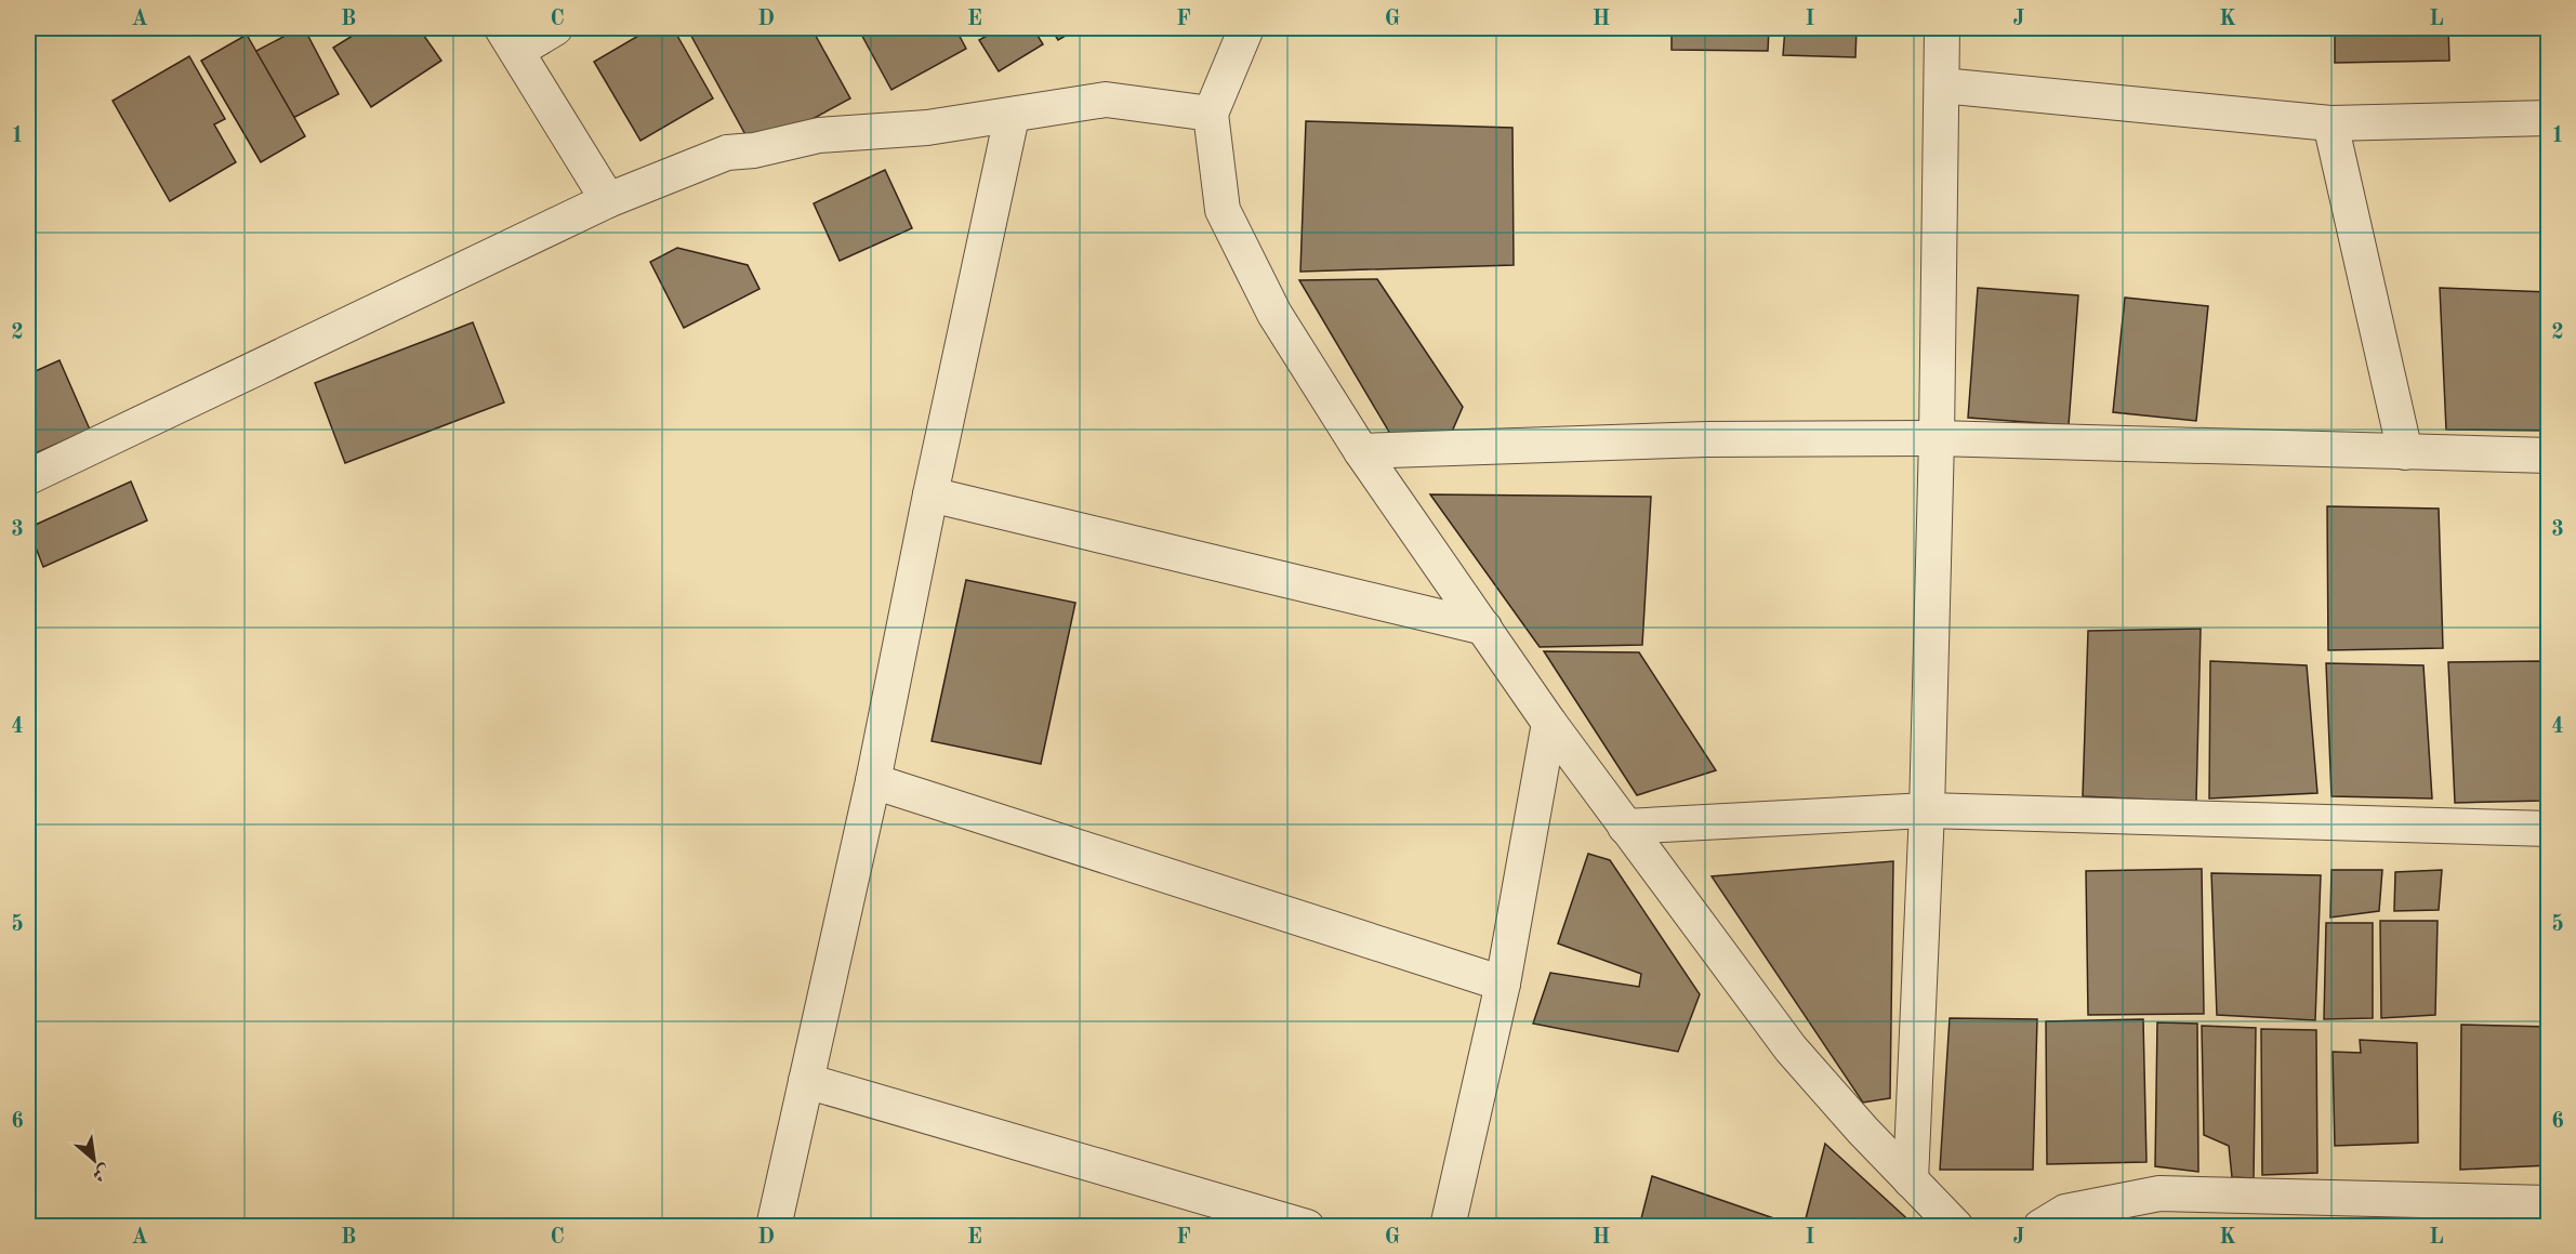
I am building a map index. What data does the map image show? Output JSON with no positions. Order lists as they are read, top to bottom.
{
  "north": "bottom right",
  "grid": {
    "columns": [
      "A",
      "B",
      "C",
      "D",
      "E",
      "F",
      "G",
      "H",
      "I",
      "J",
      "K",
      "L"
    ],
    "rows": [
      "1",
      "2",
      "3",
      "4",
      "5",
      "6"
    ]
  }
}
